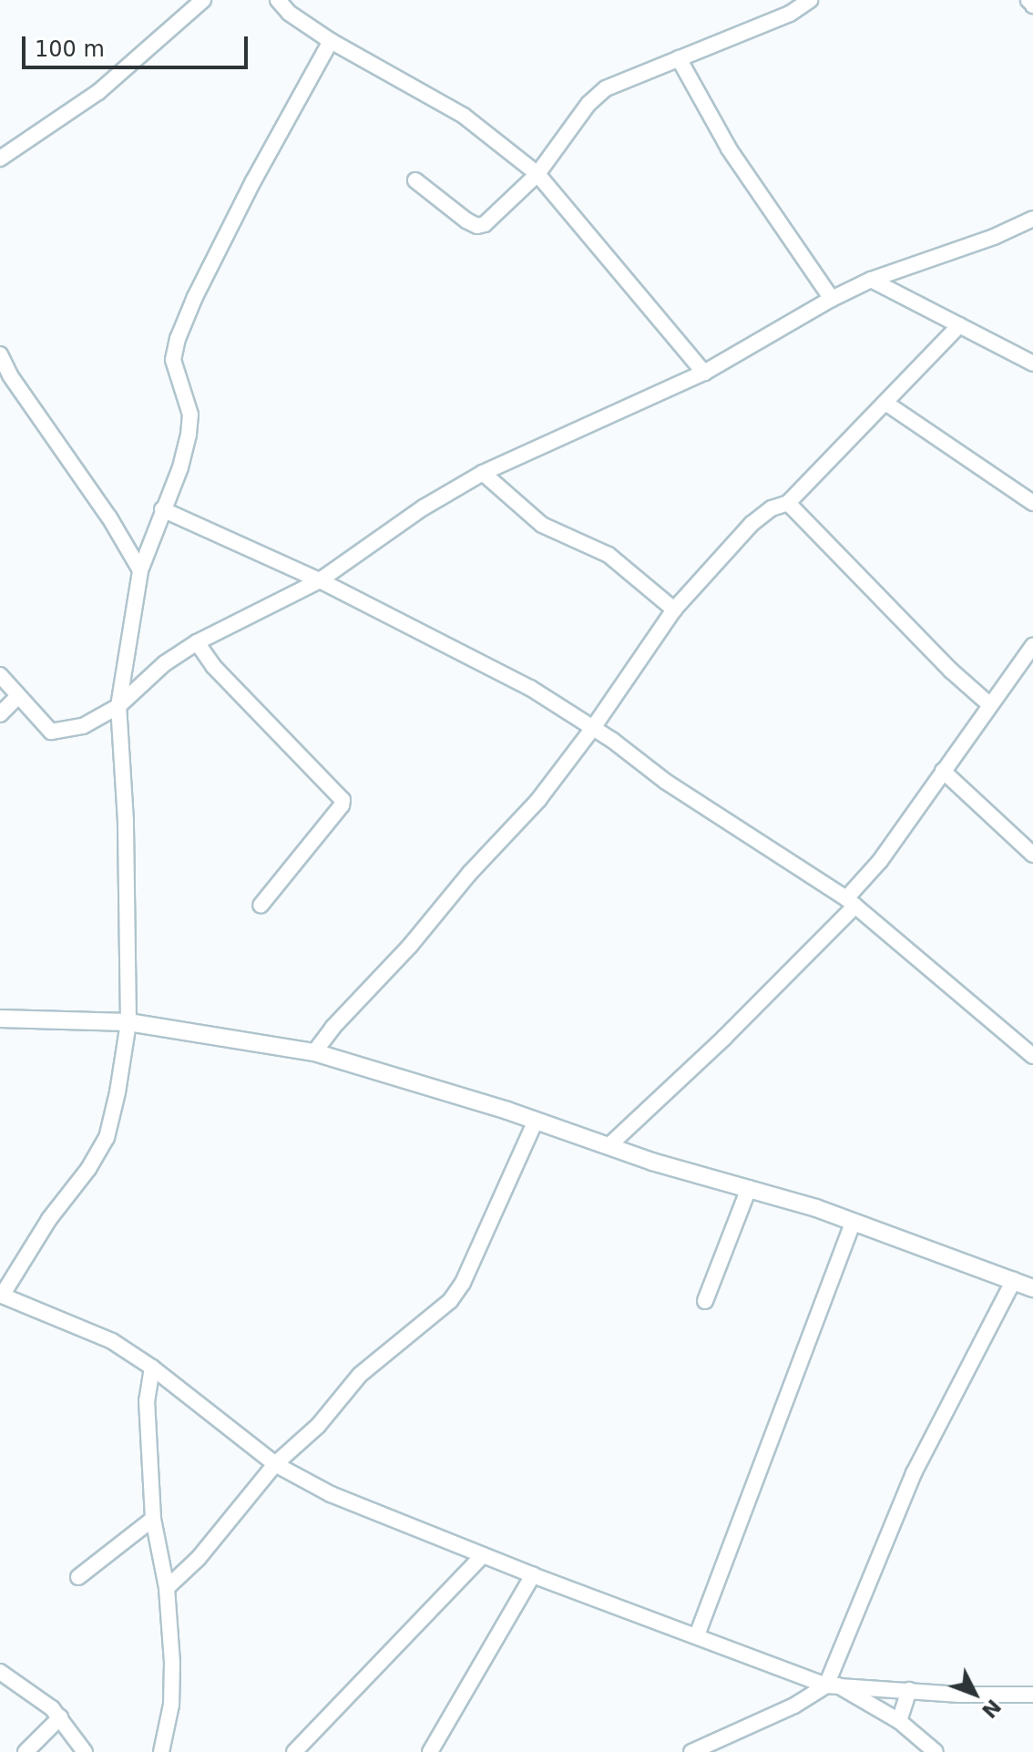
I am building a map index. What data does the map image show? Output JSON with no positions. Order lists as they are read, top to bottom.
{
  "scale_bar": "100 m",
  "north": "bottom right"
}
